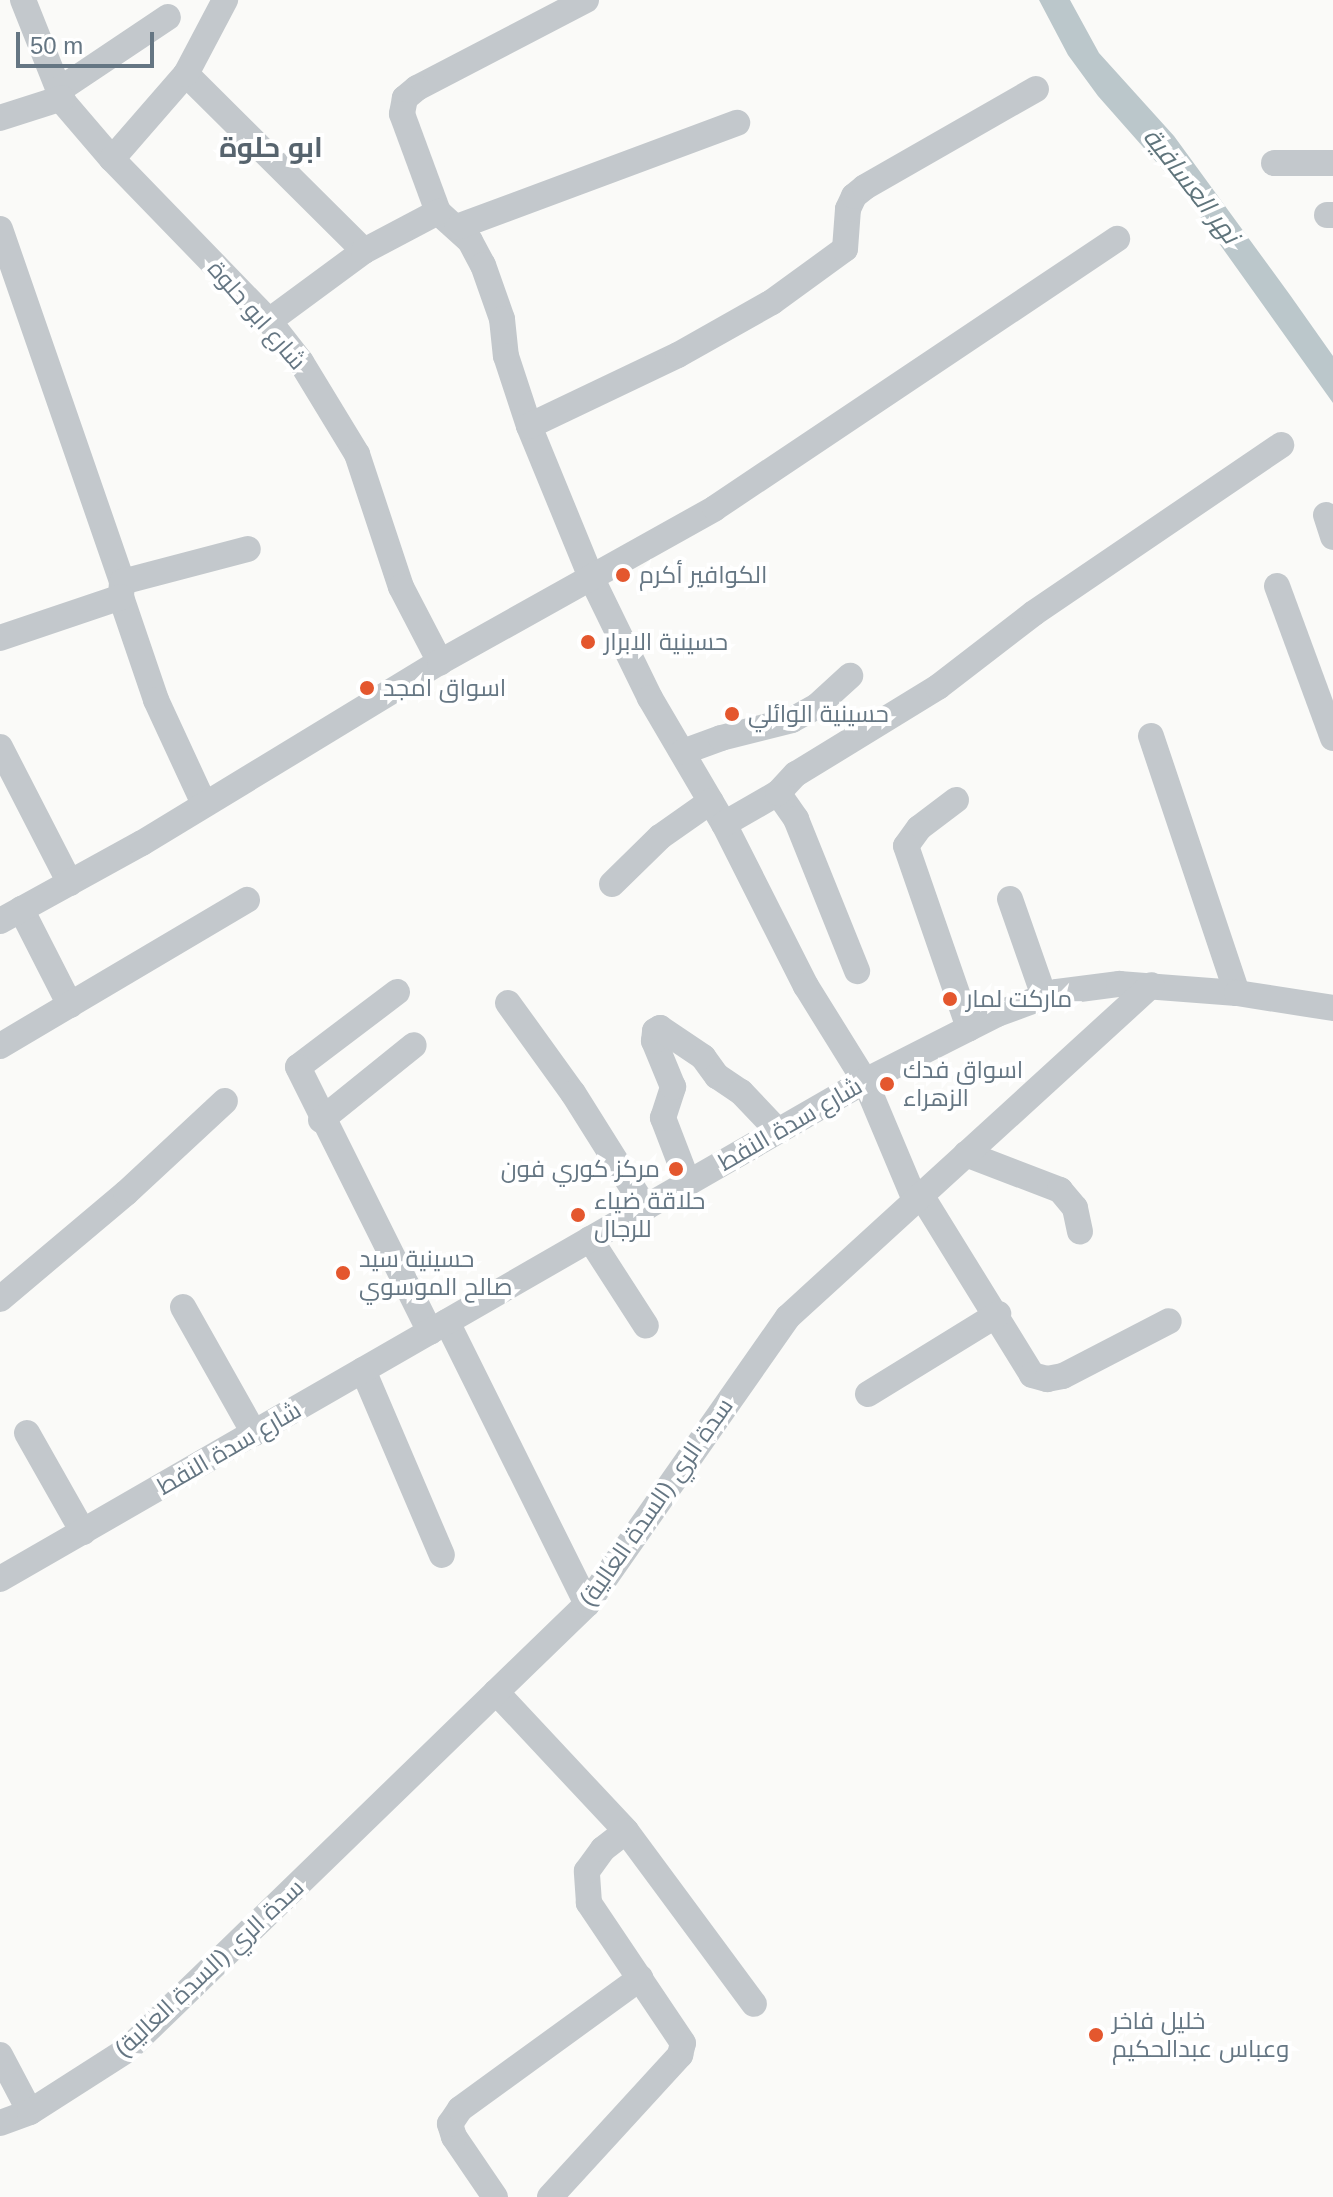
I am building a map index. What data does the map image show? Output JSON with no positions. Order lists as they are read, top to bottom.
{
  "streets": {
    "street": ["شارع ابو حلوة", "شارع سدة النفط", "سدة الري (السدة العالية)"]
  },
  "crossings": [
    ["شارع سدة النفط", "سدة الري (السدة العالية)"]
  ],
  "districts": ["ابو حلوة"],
  "water": ["نهر العسافية"],
  "places": [
    "الكوافير أكرم",
    "حسينية الابرار",
    "اسواق امجد",
    "حسينية الوائلي",
    "ماركت لمار",
    "اسواق فدك الزهراء",
    "مركز كوري فون",
    "حلاقة ضياء للرجال",
    "حسينية سيد صالح الموسوي",
    "خليل فاخر وعباس عبدالحكيم"
  ],
  "scale_bar": "50 m"
}
